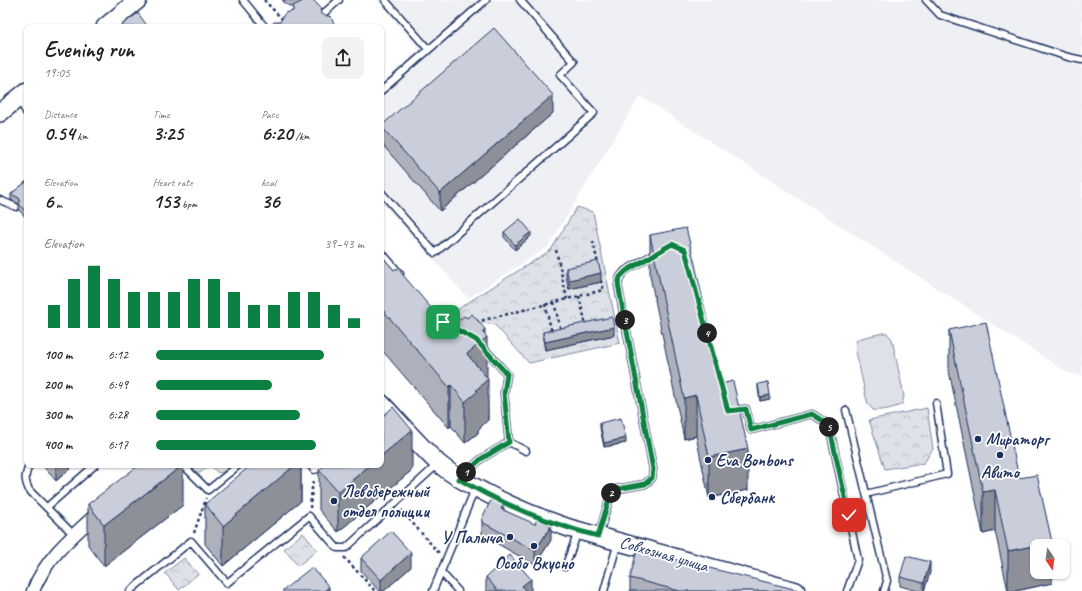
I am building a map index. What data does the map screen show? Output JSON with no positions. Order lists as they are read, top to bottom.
{
  "streets": {
    "street": ["Совхозная улица"]
  },
  "places": [
    "Мираторг",
    "Авито",
    "Eva Bonbons",
    "Сбербанк",
    "Левобережный отдел полиции",
    "У Палыча",
    "Особо Вкусно"
  ],
  "north": "bottom",
  "page": {
    "heading": ["Evening run", "19:05"],
    "stats": [
      ["Distance", "0.54 km"],
      ["Time", "3:25"],
      ["Pace", "6:20 /km"],
      ["Elevation", "6 m"],
      ["Heart rate", "153 bpm"],
      ["kcal", "36"]
    ],
    "chart": ["Elevation", "39–43 m"],
    "pins": [
      "3",
      "4",
      "5",
      "1",
      "2"
    ],
    "list": [
      {
        "name": "100 m",
        "note": "6:12"
      },
      {
        "name": "200 m",
        "note": "6:49"
      },
      {
        "name": "300 m",
        "note": "6:28"
      },
      {
        "name": "400 m",
        "note": "6:17"
      }
    ]
  }
}
